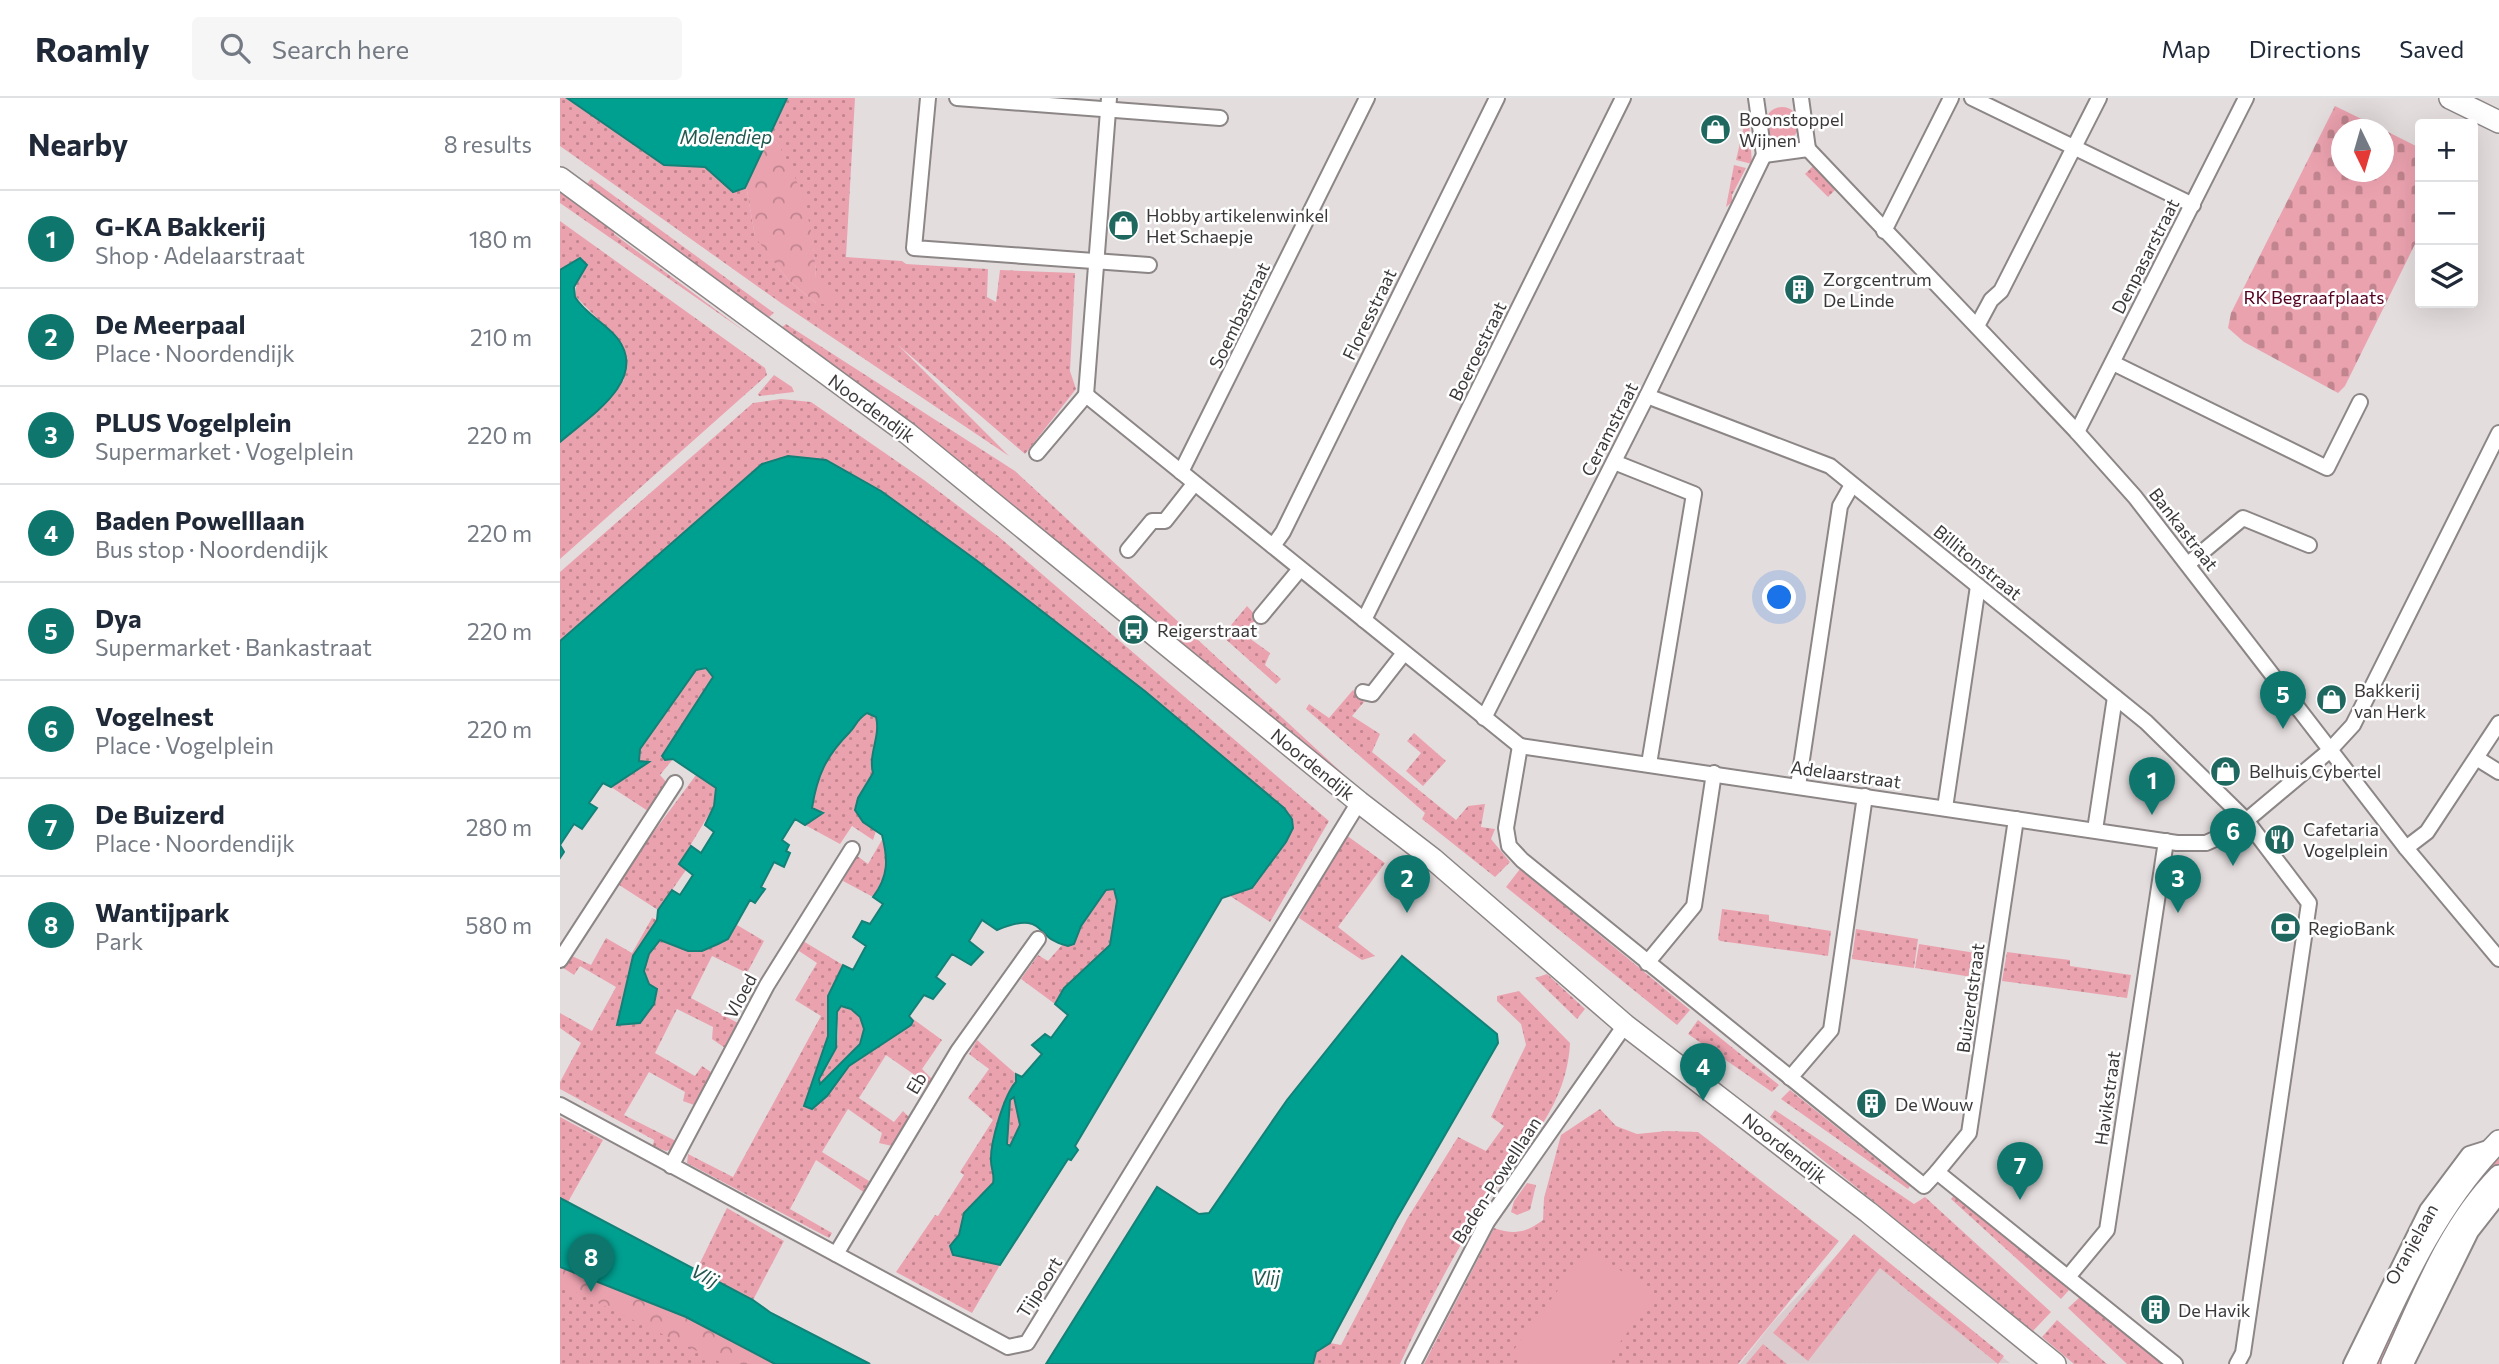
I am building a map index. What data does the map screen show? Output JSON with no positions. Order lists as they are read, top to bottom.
{
  "streets": {
    "street": [
      "Denpasarstraat",
      "Floresstraat",
      "Soembastraat",
      "Boeroestraat",
      "Noordendijk",
      "Ceramstraat",
      "Bankastraat",
      "Billitonstraat",
      "Adelaarstraat",
      "Vloed",
      "Buizerdstraat",
      "Eb",
      "Havikstraat",
      "Baden-Powelllaan",
      "Oranjelaan",
      "Tijpoort"
    ]
  },
  "crossings": [
    ["Denpasarstraat", "Bankastraat"],
    ["Noordendijk", "Baden-Powelllaan"],
    ["Noordendijk", "Tijpoort"],
    ["Ceramstraat", "Billitonstraat"],
    ["Bankastraat", "Adelaarstraat"],
    ["Billitonstraat", "Adelaarstraat"],
    ["Adelaarstraat", "Buizerdstraat"],
    ["Adelaarstraat", "Havikstraat"],
    ["Vloed", "Tijpoort"],
    ["Eb", "Tijpoort"]
  ],
  "water": ["Molendiep", "Vlij"],
  "parks": ["RK Begraafplaats"],
  "places": {
    "shop": [
      "Boonstoppel Wijnen",
      "Hobby artikelenwinkel Het Schaepje",
      "Bakkerij van Herk",
      "Belhuis Cybertel"
    ],
    "building": ["Zorgcentrum De Linde", "De Wouw", "De Havik"],
    "bus stop": ["Reigerstraat"],
    "restaurant": ["Cafetaria Vogelplein"],
    "bank": ["RegioBank"]
  },
  "north": "bottom",
  "page": {
    "header": "Roamly",
    "search": "Search here",
    "nav": ["Map", "Directions", "Saved"],
    "heading": ["Nearby", "8 results"],
    "map_buttons": ["+", "−"],
    "list": [
      {
        "mark": "1",
        "name": "G-KA Bakkerij",
        "note": "Shop · Adelaarstraat",
        "value": "180 m"
      },
      {
        "mark": "2",
        "name": "De Meerpaal",
        "note": "Place · Noordendijk",
        "value": "210 m"
      },
      {
        "mark": "3",
        "name": "PLUS Vogelplein",
        "note": "Supermarket · Vogelplein",
        "value": "220 m"
      },
      {
        "mark": "4",
        "name": "Baden Powelllaan",
        "note": "Bus stop · Noordendijk",
        "value": "220 m"
      },
      {
        "mark": "5",
        "name": "Dya",
        "note": "Supermarket · Bankastraat",
        "value": "220 m"
      },
      {
        "mark": "6",
        "name": "Vogelnest",
        "note": "Place · Vogelplein",
        "value": "220 m"
      },
      {
        "mark": "7",
        "name": "De Buizerd",
        "note": "Place · Noordendijk",
        "value": "280 m"
      },
      {
        "mark": "8",
        "name": "Wantijpark",
        "note": "Park",
        "value": "580 m"
      }
    ],
    "pins": [
      "5",
      "1",
      "6",
      "2",
      "3",
      "4",
      "7",
      "8"
    ]
  }
}
